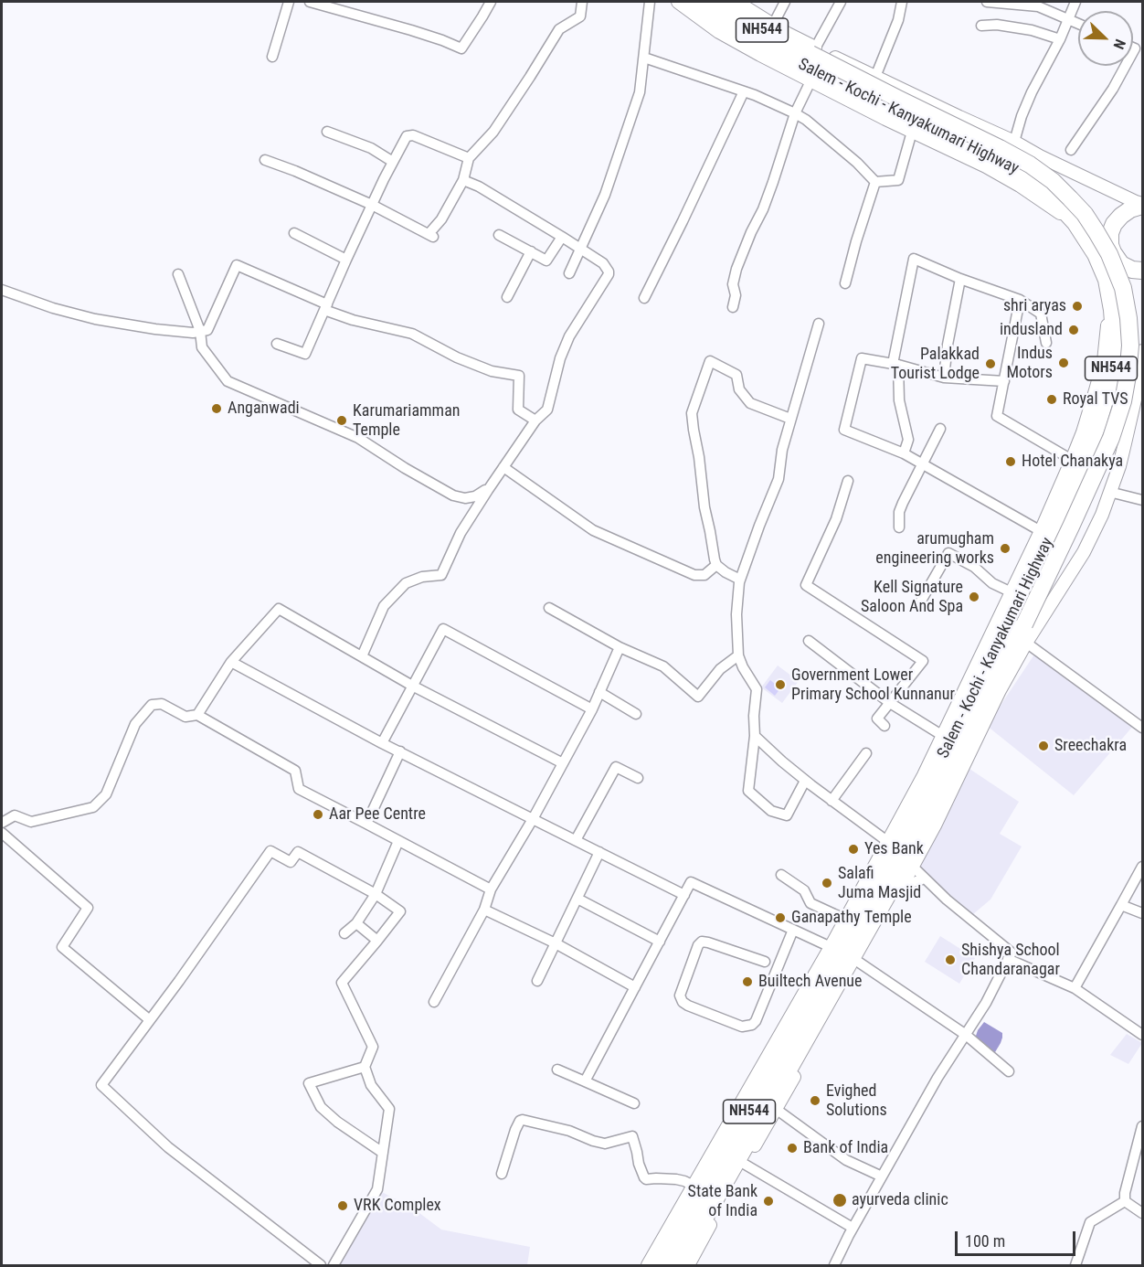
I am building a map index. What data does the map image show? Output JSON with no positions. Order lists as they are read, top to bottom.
{
  "streets": {
    "highway": ["NH544", "Salem - Kochi - Kanyakumari Highway"]
  },
  "places": [
    "shri aryas",
    "indusland",
    "Indus Motors",
    "Palakkad Tourist Lodge",
    "Royal TVS",
    "Anganwadi",
    "Karumariamman Temple",
    "Hotel Chanakya",
    "arumugham engineering works",
    "Kell Signature Saloon And Spa",
    "Government Lower Primary School Kunnanur",
    "Sreechakra",
    "Aar Pee Centre",
    "Yes Bank",
    "Salafi Juma Masjid",
    "Ganapathy Temple",
    "Shishya School Chandaranagar",
    "Builtech Avenue",
    "Evighed Solutions",
    "Bank of India",
    "ayurveda clinic",
    "State Bank of India",
    "VRK Complex"
  ],
  "scale_bar": "100 m",
  "north": "bottom right"
}
